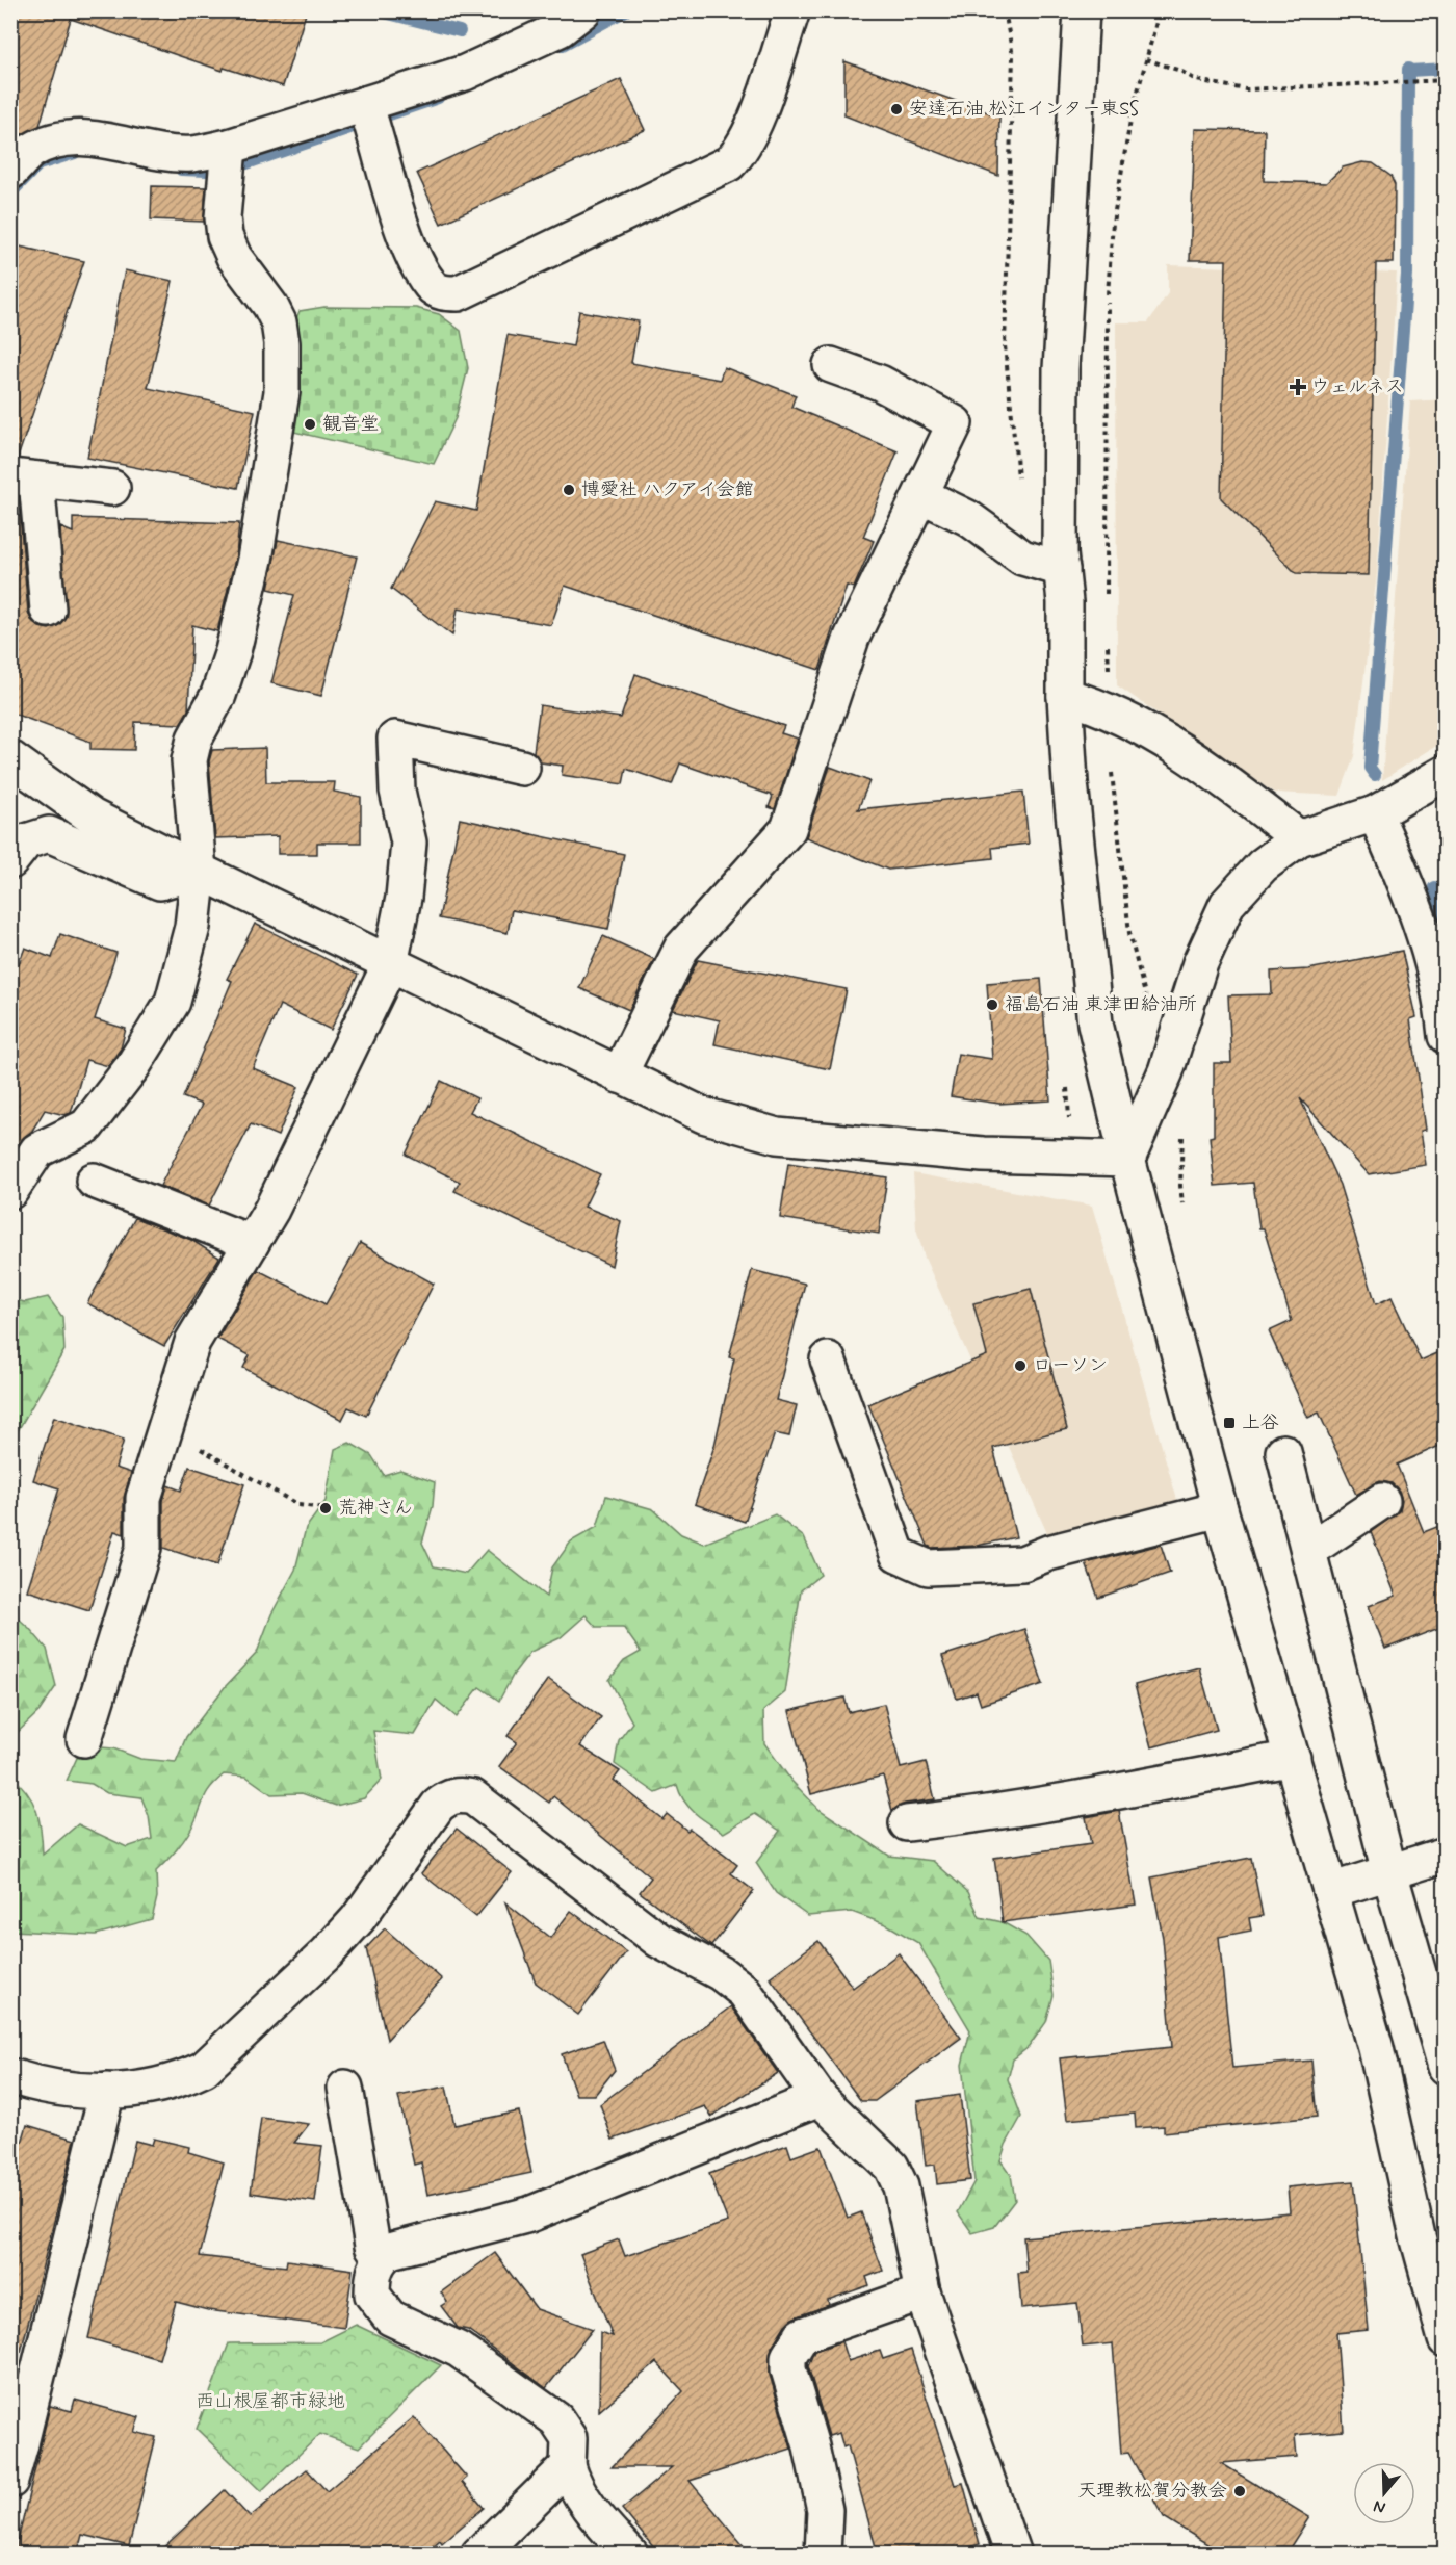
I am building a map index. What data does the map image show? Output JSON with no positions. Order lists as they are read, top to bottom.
{
  "parks": ["西山根屋都市緑地"],
  "places": {
    "other": [
      "安達石油 松江インター東SS",
      "観音堂",
      "博愛社 ハクアイ会館",
      "福島石油 東津田給油所",
      "ローソン",
      "荒神さん",
      "天理教松賀分教会"
    ],
    "health": ["ウェルネス"],
    "transit": ["上谷"]
  },
  "north": "bottom"
}
